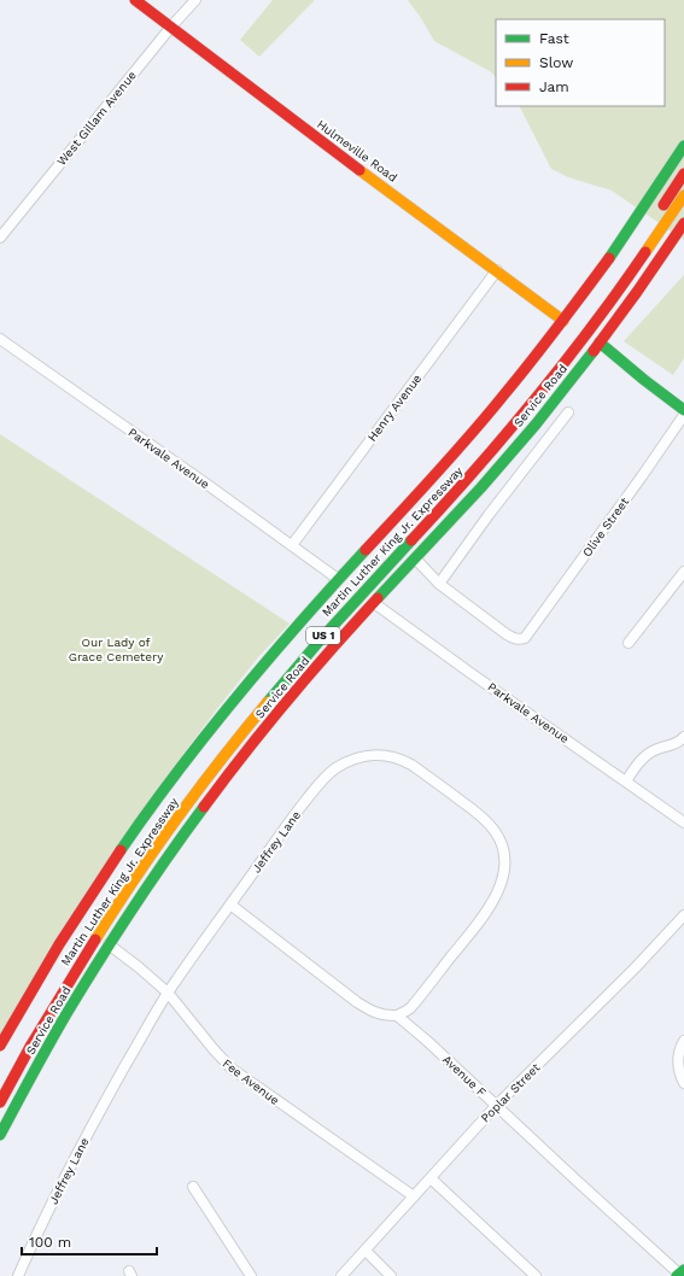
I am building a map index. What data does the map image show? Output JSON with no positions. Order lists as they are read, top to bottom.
{
  "streets": {
    "main road": [
      "Hulmeville Road",
      "Service Road",
      "Martin Luther King Jr. Expressway",
      "US 1"
    ],
    "street": [
      "West Gillam Avenue",
      "Henry Avenue",
      "Parkvale Avenue",
      "Olive Street",
      "Jeffrey Lane",
      "Avenue F",
      "Fee Avenue",
      "Poplar Street"
    ]
  },
  "crossings": [
    ["West Gillam Avenue", "Hulmeville Road"],
    ["Hulmeville Road", "Henry Avenue"],
    ["Service Road", "Parkvale Avenue"],
    ["Service Road", "Fee Avenue"],
    ["Henry Avenue", "Parkvale Avenue"],
    ["Jeffrey Lane", "Avenue F"],
    ["Jeffrey Lane", "Fee Avenue"],
    ["Avenue F", "Poplar Street"],
    ["Fee Avenue", "Poplar Street"]
  ],
  "parks": ["Our Lady of Grace Cemetery"],
  "legend": ["Fast", "Slow", "Jam"],
  "scale_bar": "100 m"
}
